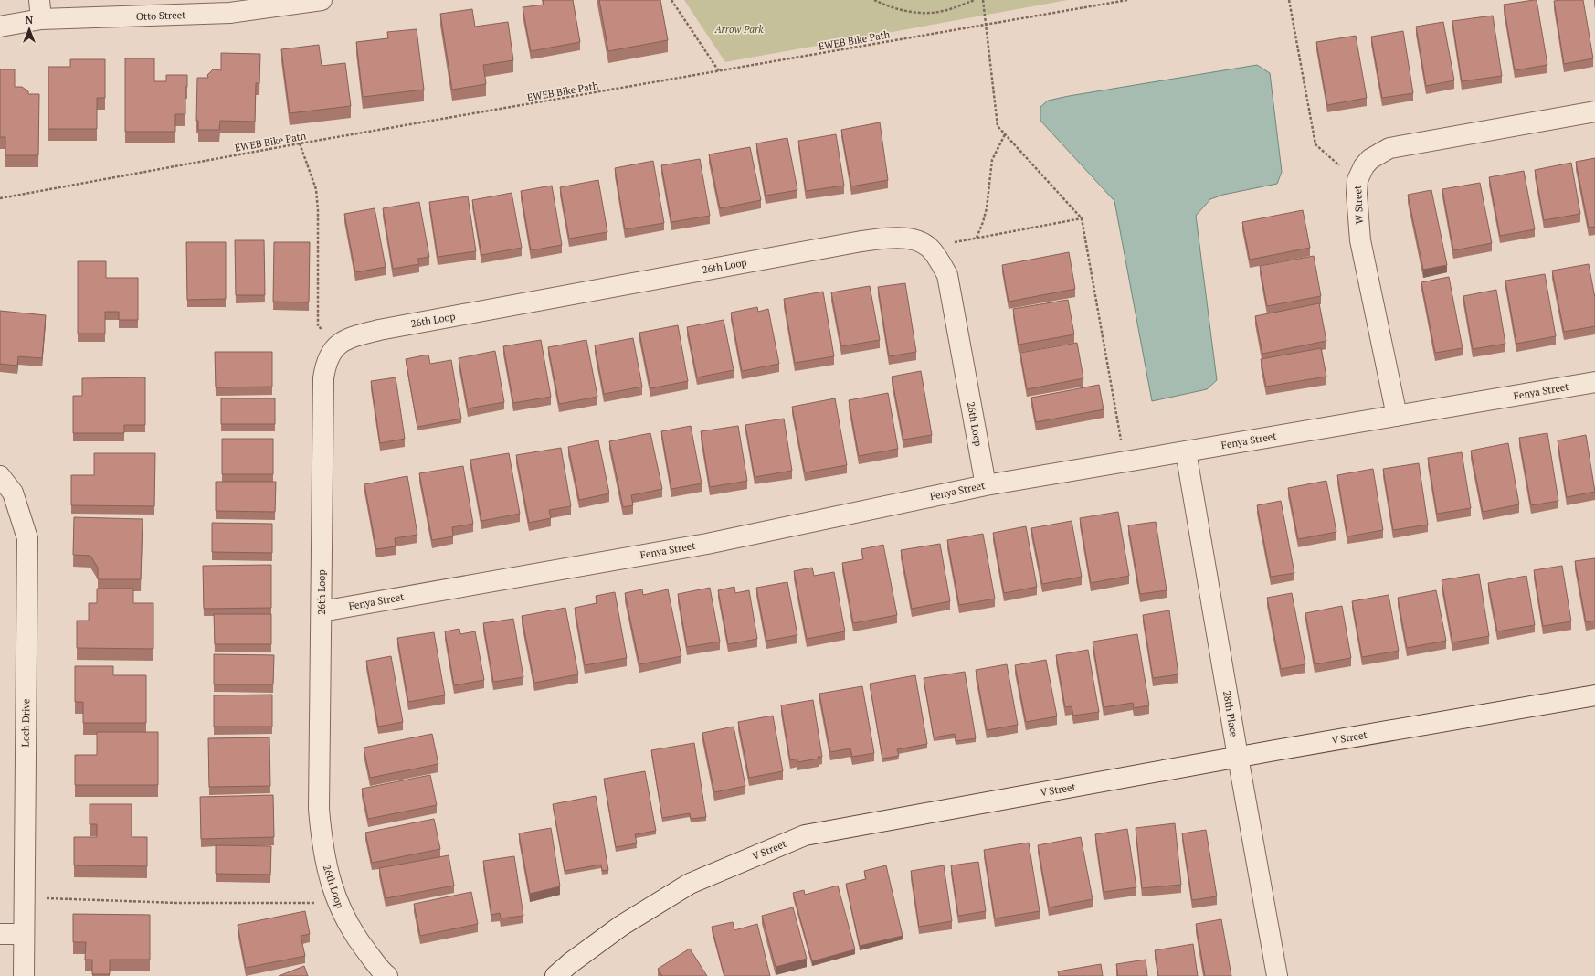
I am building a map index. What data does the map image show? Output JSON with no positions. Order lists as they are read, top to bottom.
{
  "streets": {
    "street": [
      "Otto Street",
      "W Street",
      "26th Loop",
      "Fenya Street",
      "28th Place",
      "Loch Drive",
      "V Street"
    ],
    "path": ["EWEB Bike Path"]
  },
  "crossings": [
    ["W Street", "Fenya Street"],
    ["26th Loop", "Fenya Street"],
    ["Fenya Street", "28th Place"],
    ["28th Place", "V Street"]
  ],
  "parks": ["Arrow Park"],
  "north": "top"
}
